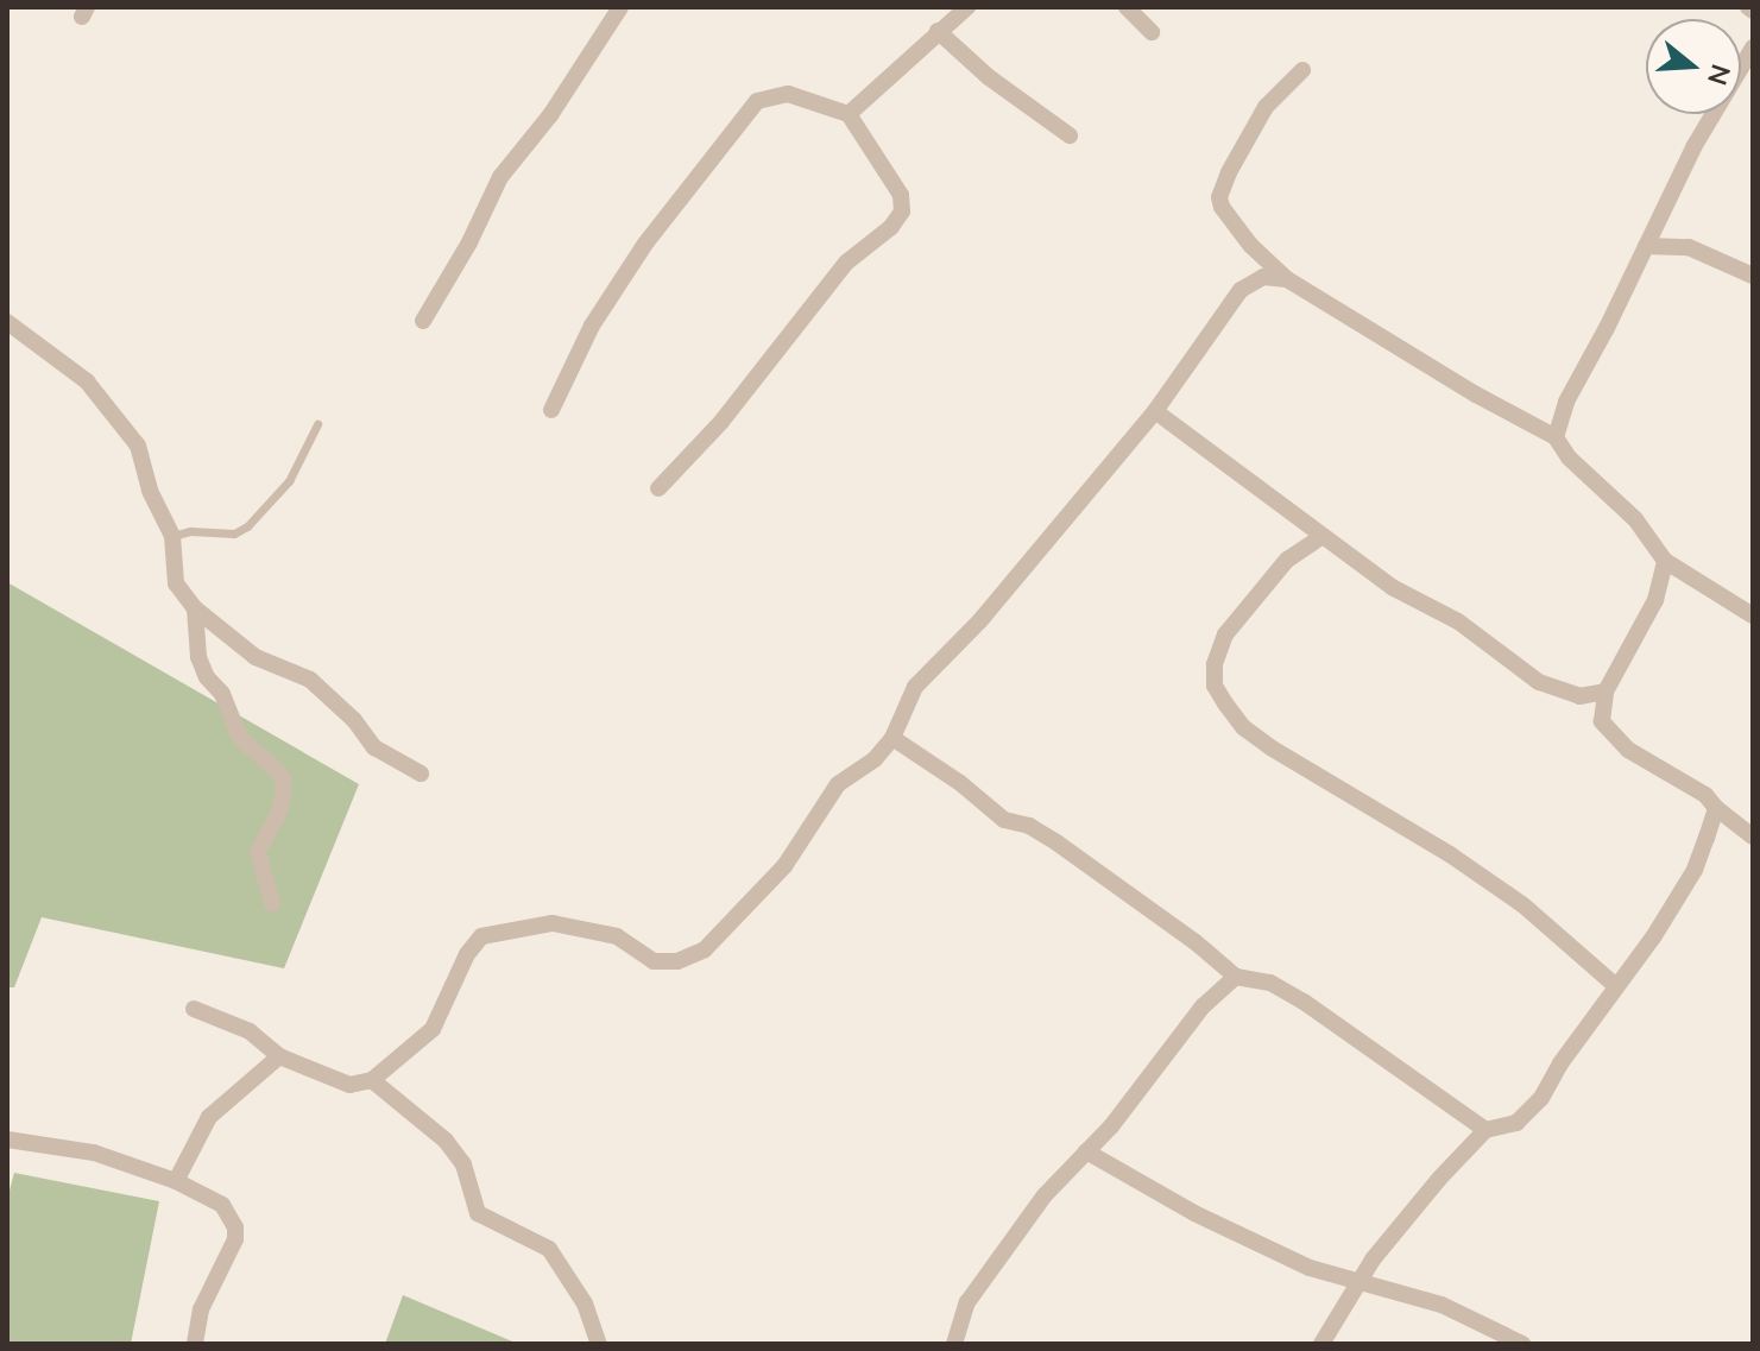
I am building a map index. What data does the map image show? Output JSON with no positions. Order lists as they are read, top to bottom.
{
  "north": "right"
}
